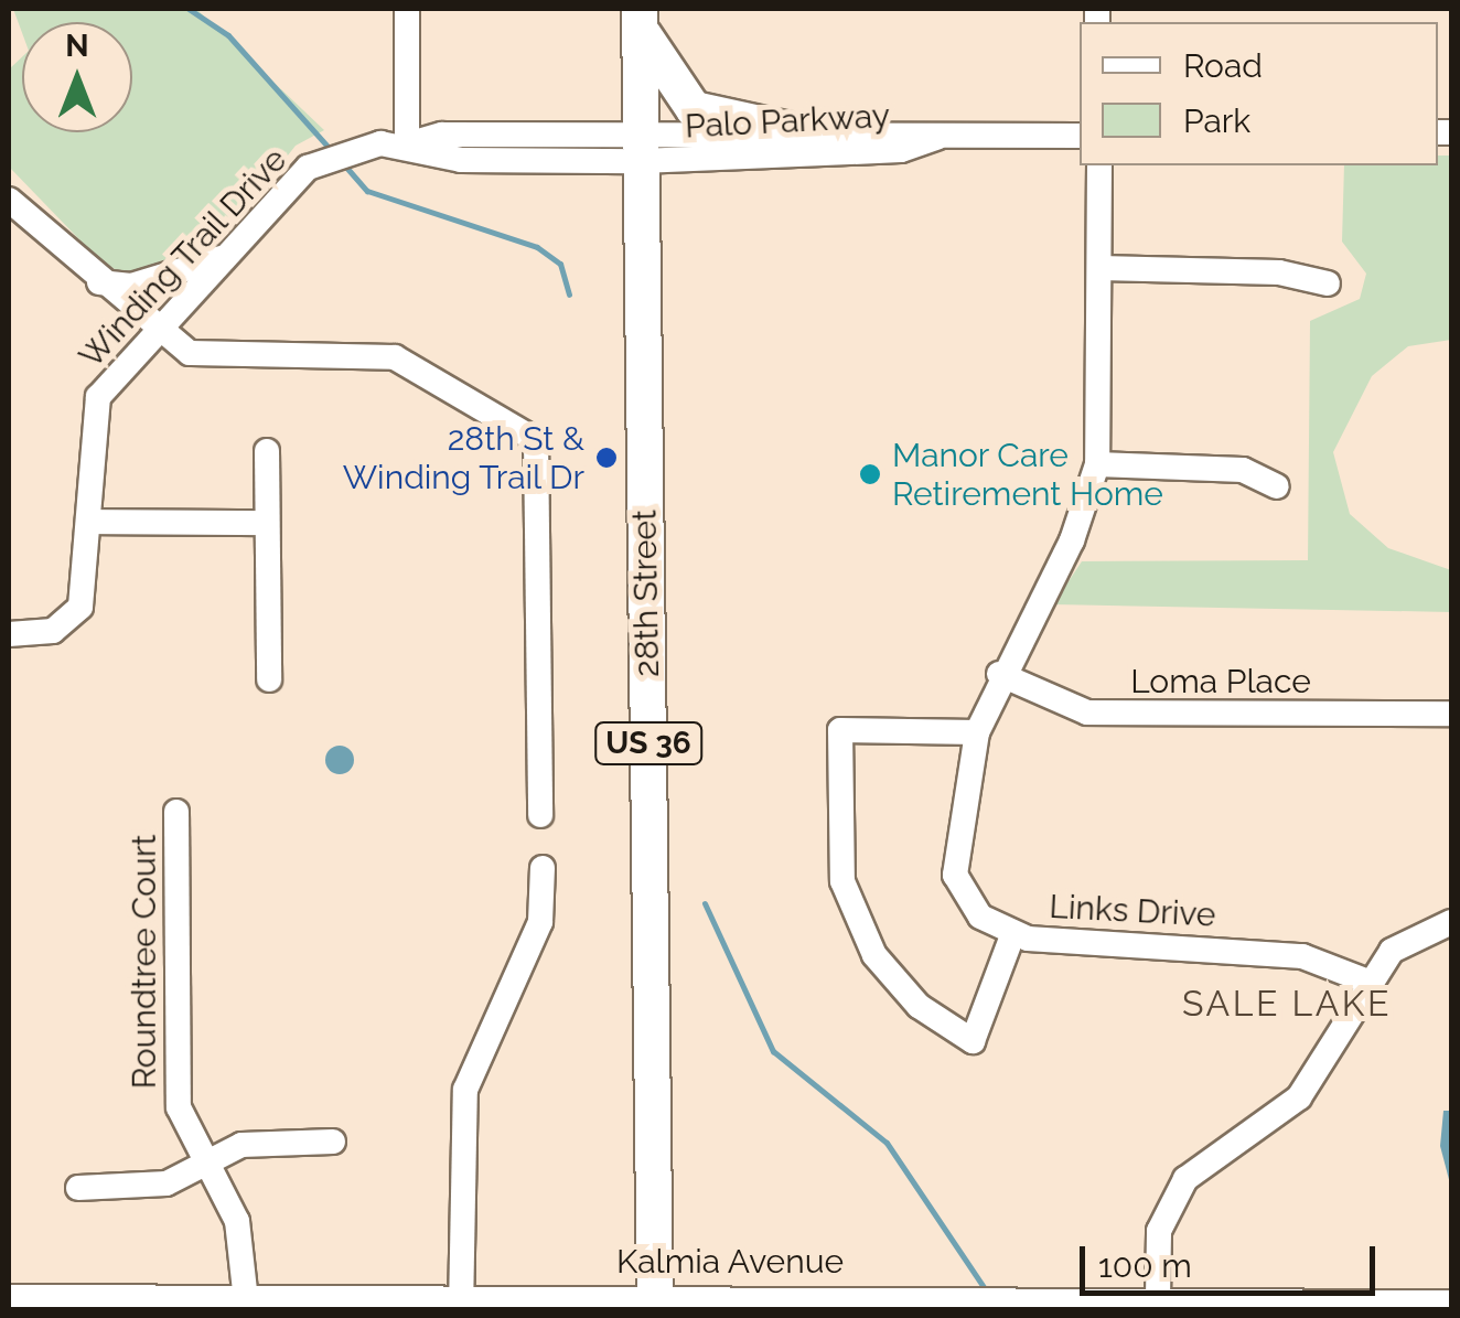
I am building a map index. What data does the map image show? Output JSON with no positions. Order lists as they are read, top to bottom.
{
  "streets": {
    "highway": ["28th Street", "US 36"],
    "street": [
      "Palo Parkway",
      "Winding Trail Drive",
      "Loma Place",
      "Links Drive",
      "Roundtree Court",
      "Kalmia Avenue"
    ]
  },
  "crossings": [
    ["Palo Parkway", "Winding Trail Drive"],
    ["Palo Parkway", "28th Street"],
    ["Winding Trail Drive", "28th Street"],
    ["28th Street", "Kalmia Avenue"],
    ["Roundtree Court", "Kalmia Avenue"]
  ],
  "districts": ["SALE LAKE"],
  "places": ["28th St & Winding Trail Dr", "Manor Care Retirement Home"],
  "legend": ["Road", "Park"],
  "scale_bar": "100 m",
  "north": "top"
}
